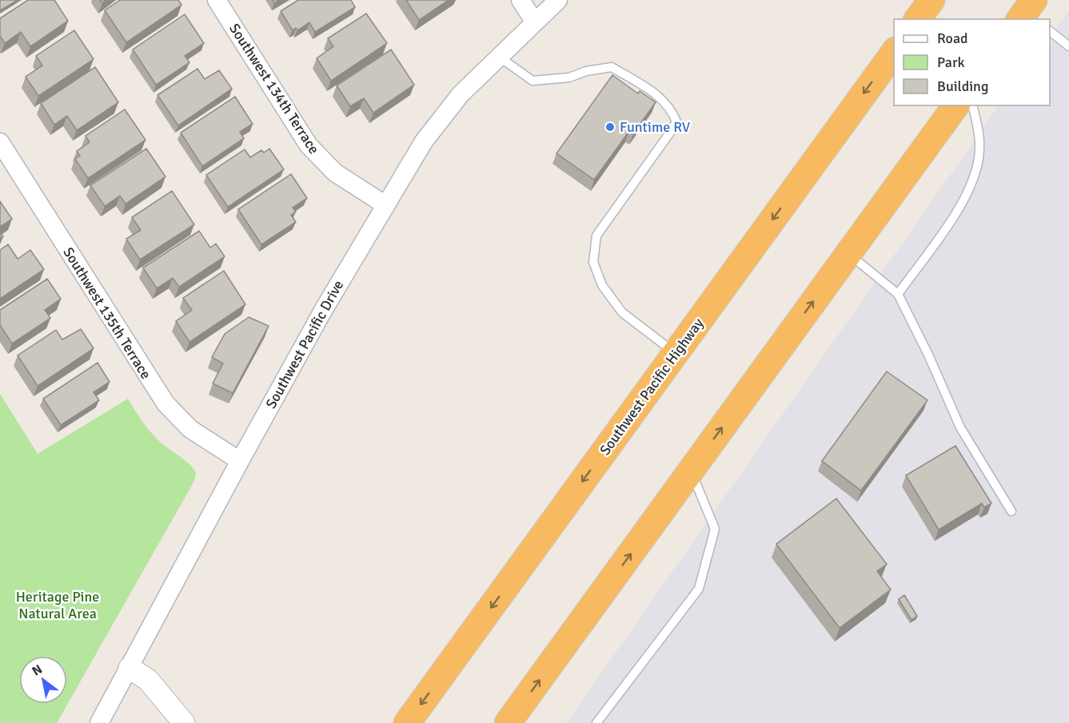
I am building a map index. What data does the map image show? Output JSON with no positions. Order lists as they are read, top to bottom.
{
  "streets": {
    "highway": ["Southwest Pacific Highway"],
    "street": ["Southwest 134th Terrace", "Southwest 135th Terrace", "Southwest Pacific Drive"]
  },
  "crossings": [
    ["Southwest 134th Terrace", "Southwest Pacific Drive"],
    ["Southwest 135th Terrace", "Southwest Pacific Drive"]
  ],
  "parks": ["Heritage Pine Natural Area"],
  "places": ["Funtime RV"],
  "legend": ["Road", "Park", "Building"],
  "north": "top left"
}
